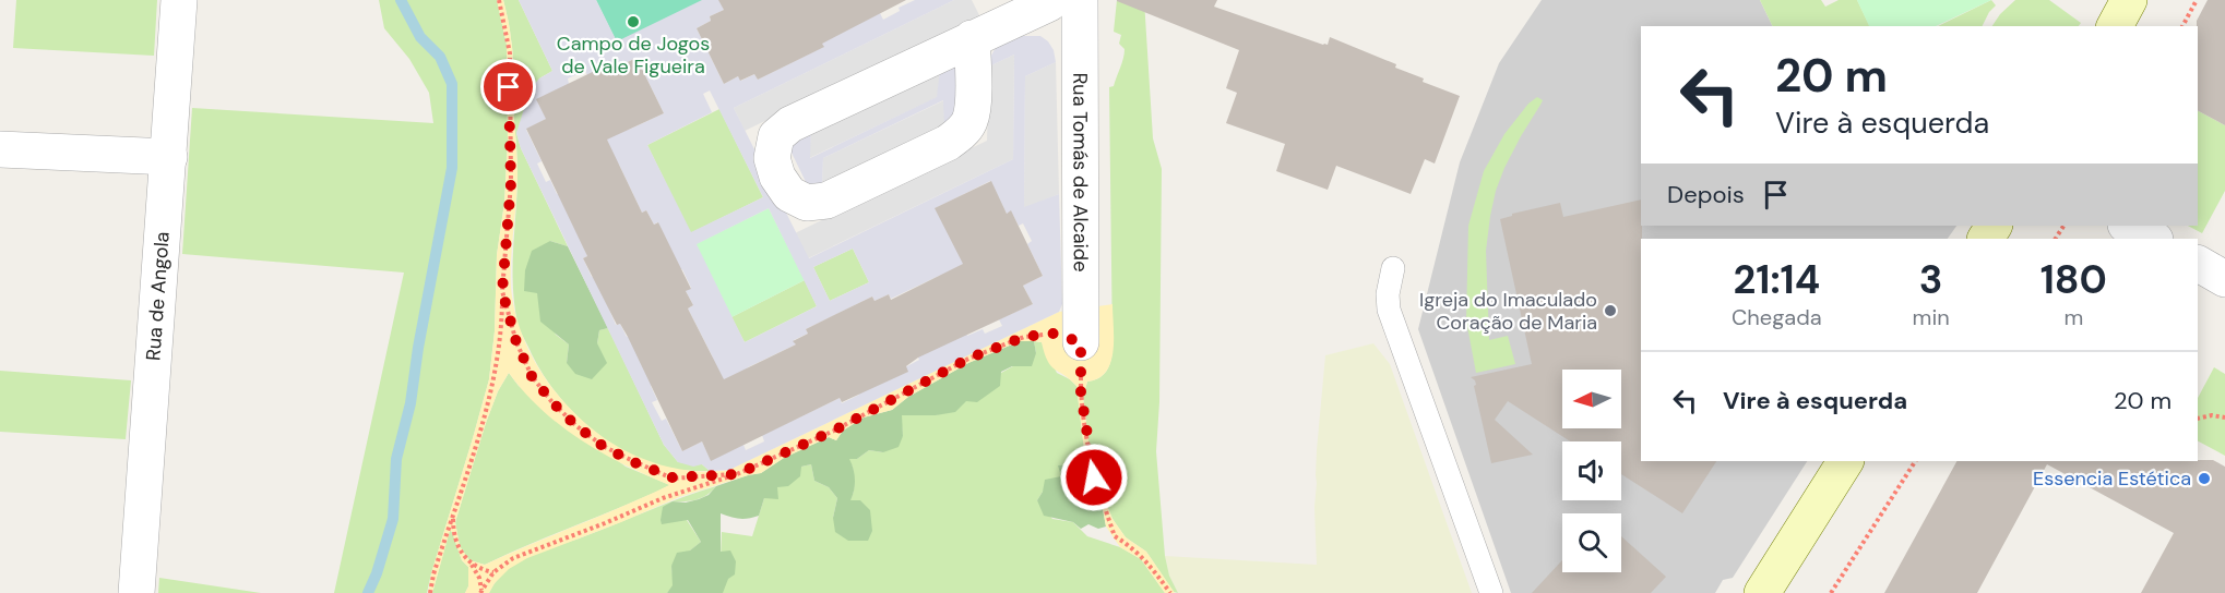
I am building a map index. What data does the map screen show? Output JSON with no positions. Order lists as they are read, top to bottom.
{
  "streets": {
    "street": ["Rua Tomás de Alcaide", "Rua de Angola"]
  },
  "places": ["Campo de Jogos de Vale Figueira", "Igreja do Imaculado Coração de Maria", "Essencia Estética"],
  "north": "left",
  "page": {
    "turn": ["20 m", "Vire à esquerda"],
    "then": "Depois",
    "eta": [
      "21:14",
      "Chegada",
      "3",
      "min",
      "180",
      "m"
    ],
    "list": [
      {
        "name": "Vire à esquerda",
        "value": "20 m"
      }
    ]
  }
}
